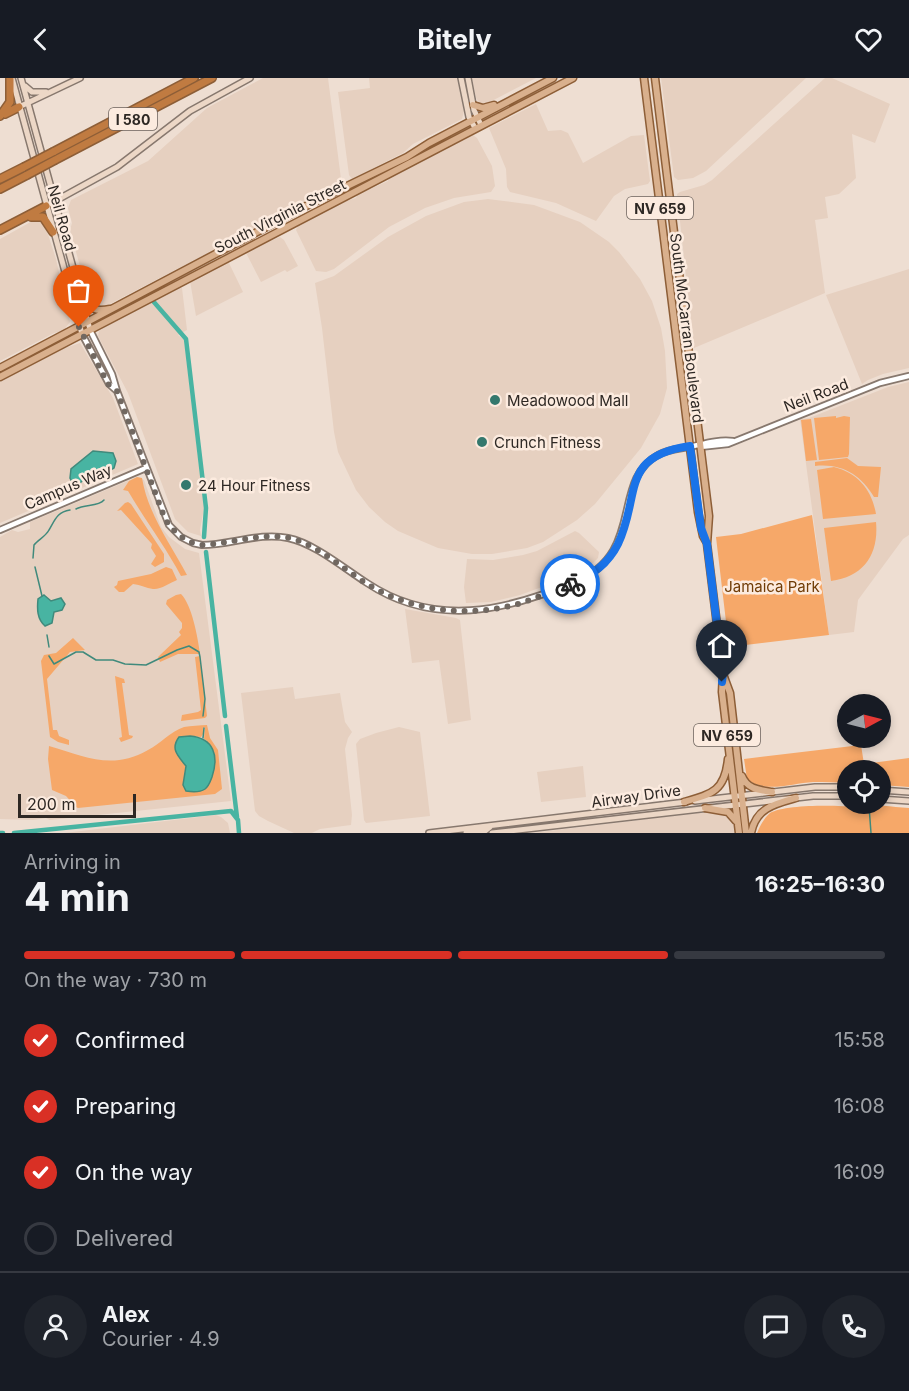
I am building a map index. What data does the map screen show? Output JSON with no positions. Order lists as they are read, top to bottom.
{
  "streets": {
    "highway": ["I 580"],
    "main road": [
      "NV 659",
      "South Virginia Street",
      "Neil Road",
      "South McCarran Boulevard",
      "Airway Drive"
    ],
    "street": ["Campus Way"]
  },
  "crossings": [
    ["I 580", "Neil Road"],
    ["South Virginia Street", "Neil Road"],
    ["Neil Road", "South McCarran Boulevard"],
    ["Neil Road", "Campus Way"],
    ["South McCarran Boulevard", "Airway Drive"]
  ],
  "parks": ["Jamaica Park"],
  "places": ["Meadowood Mall", "Crunch Fitness", "24 Hour Fitness"],
  "scale_bar": "200 m",
  "north": "right",
  "page": {
    "header": "Bitely",
    "scale": "200 m",
    "heading": ["4 min", "Arriving in", "16:25–16:30"],
    "panel": ["Alex", "Courier · 4.9"],
    "bar": "On the way · 730 m",
    "list": [
      ["Confirmed", "15:58"],
      ["Preparing", "16:08"],
      ["On the way", "16:09"],
      "Delivered"
    ]
  }
}
